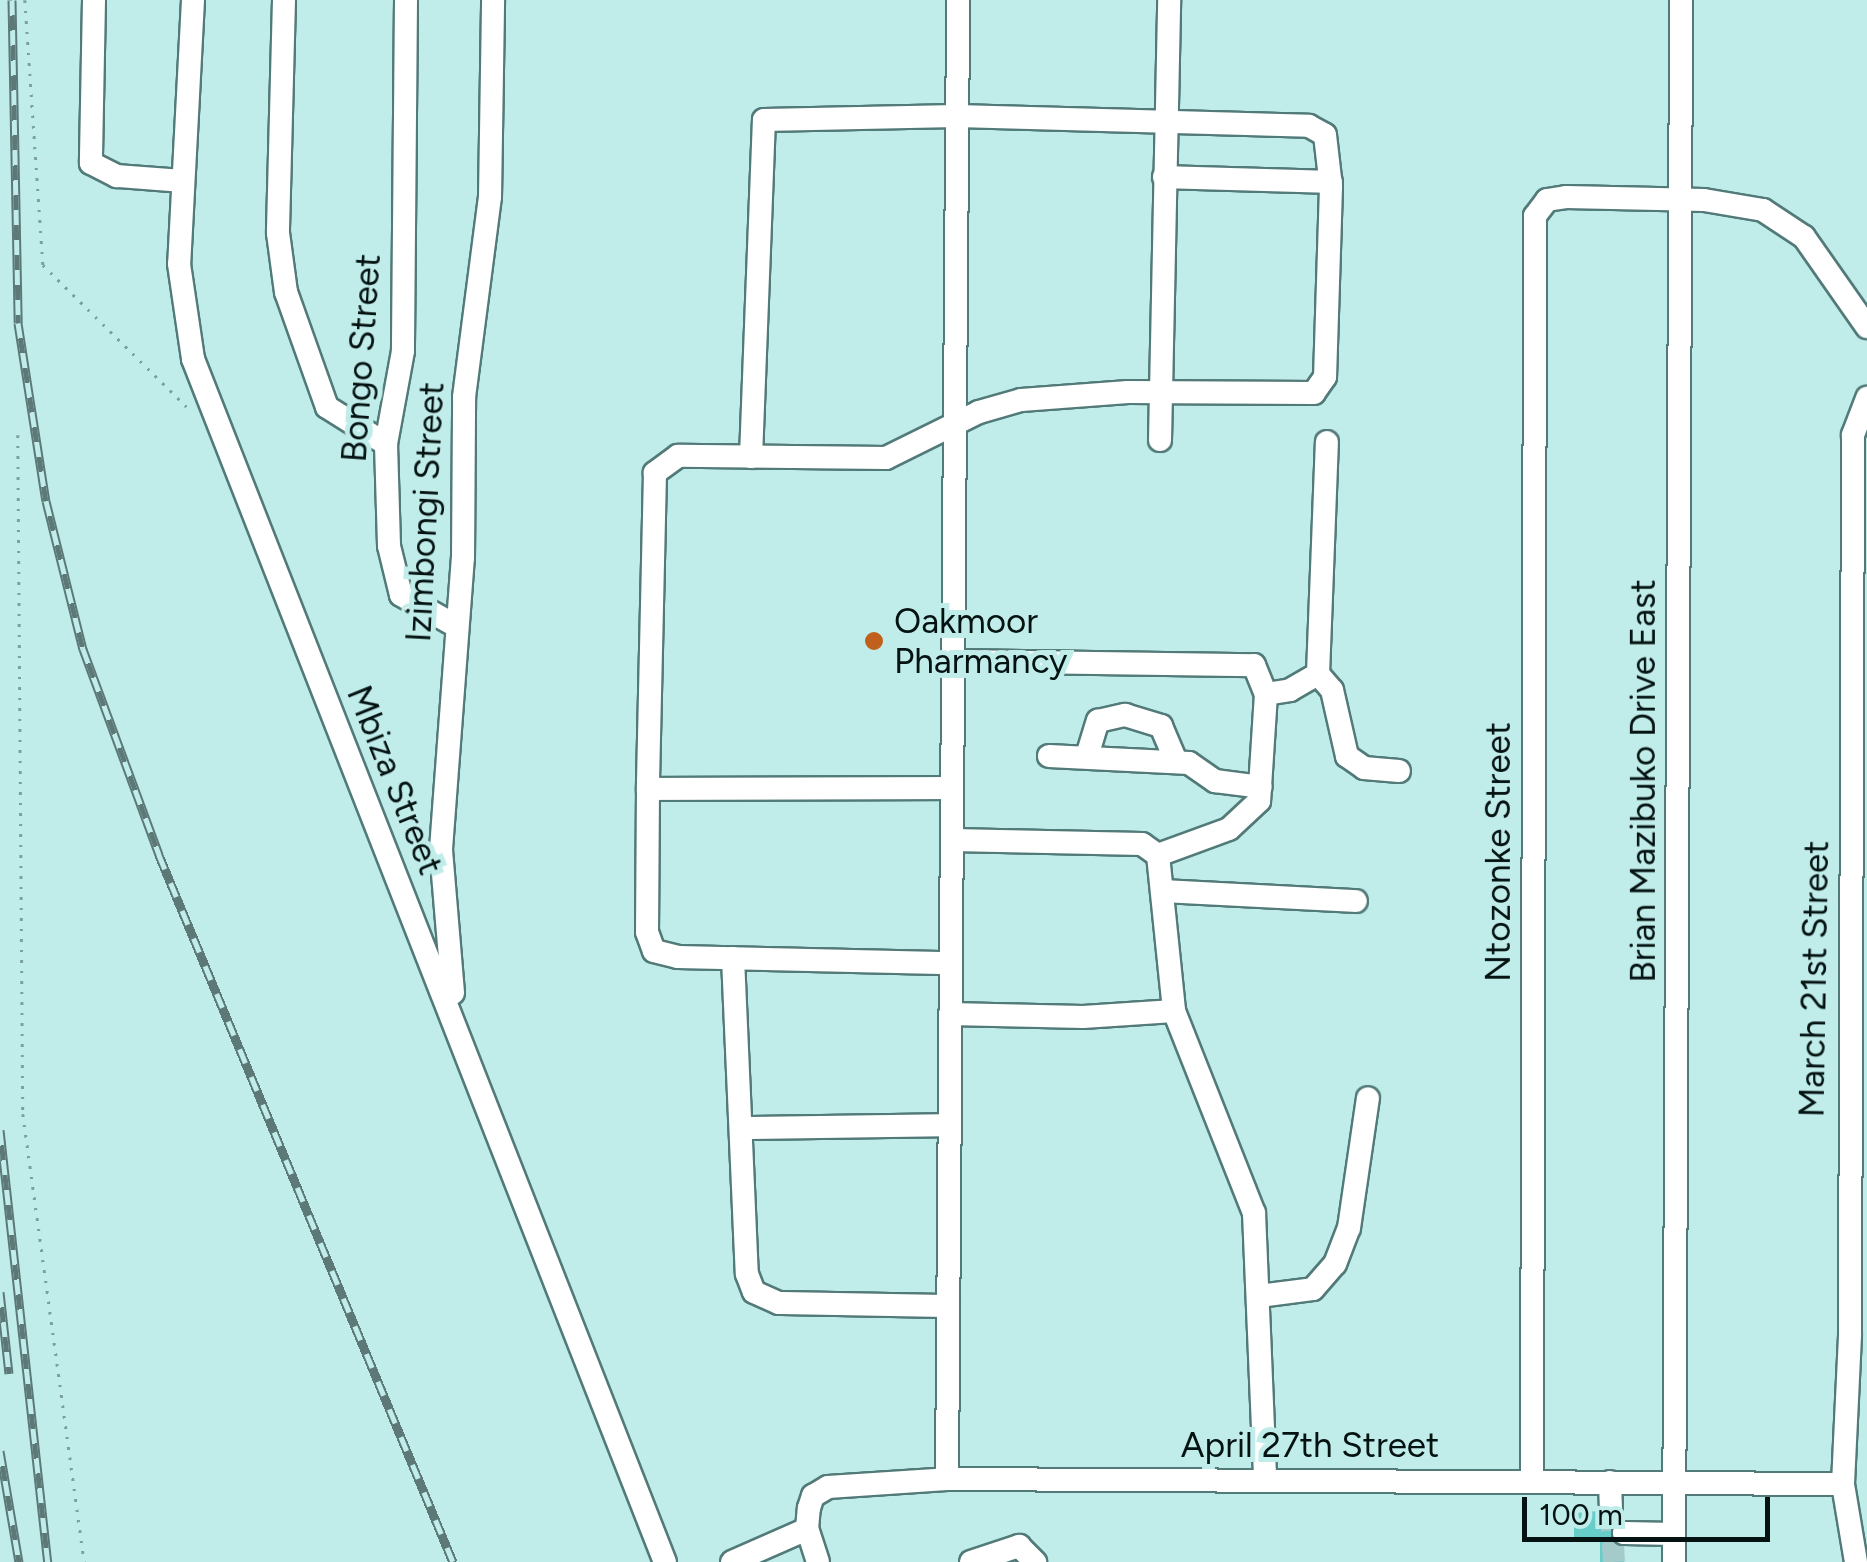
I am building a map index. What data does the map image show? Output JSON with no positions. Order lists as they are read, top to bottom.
{
  "streets": {
    "street": [
      "Bongo Street",
      "Izimbongi Street",
      "Mbiza Street",
      "Brian Mazibuko Drive East",
      "Ntozonke Street",
      "March 21st Street",
      "April 27th Street"
    ]
  },
  "crossings": [
    ["Bongo Street", "Izimbongi Street"],
    ["Izimbongi Street", "Mbiza Street"],
    ["Brian Mazibuko Drive East", "Ntozonke Street"],
    ["Brian Mazibuko Drive East", "April 27th Street"],
    ["Ntozonke Street", "April 27th Street"],
    ["March 21st Street", "April 27th Street"]
  ],
  "places": ["Oakmoor Pharmancy"],
  "scale_bar": "100 m"
}
